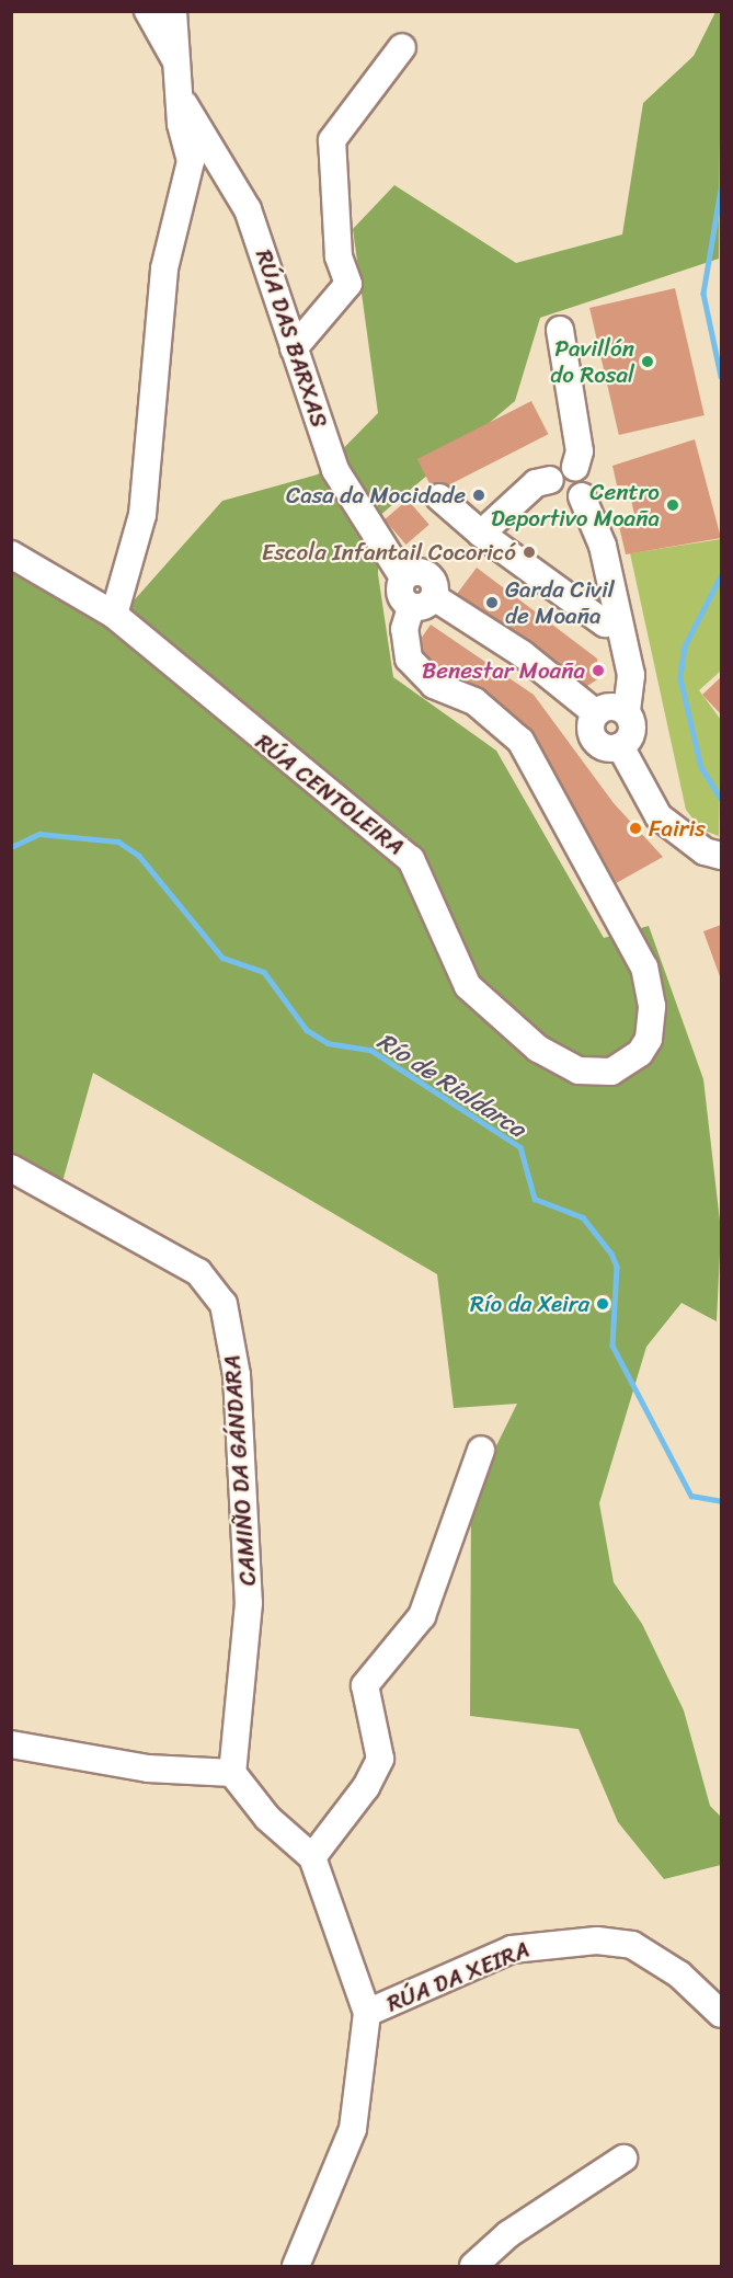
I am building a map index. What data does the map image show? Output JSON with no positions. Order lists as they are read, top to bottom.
{
  "streets": {
    "street": [
      "RÚA DAS BARXAS",
      "RÚA CENTOLEIRA",
      "CAMIÑO DA GÁNDARA",
      "RÚA DA XEIRA"
    ]
  },
  "crossings": [
    ["RÚA DAS BARXAS", "RÚA CENTOLEIRA"]
  ],
  "water": ["Río de Rialdarca"],
  "places": [
    "Pavillón do Rosal",
    "Casa da Mocidade",
    "Centro Deportivo Moaña",
    "Escola Infantail Cocoricó",
    "Garda Civil de Moaña",
    "Benestar Moaña",
    "Fairis",
    "Río da Xeira"
  ]
}
